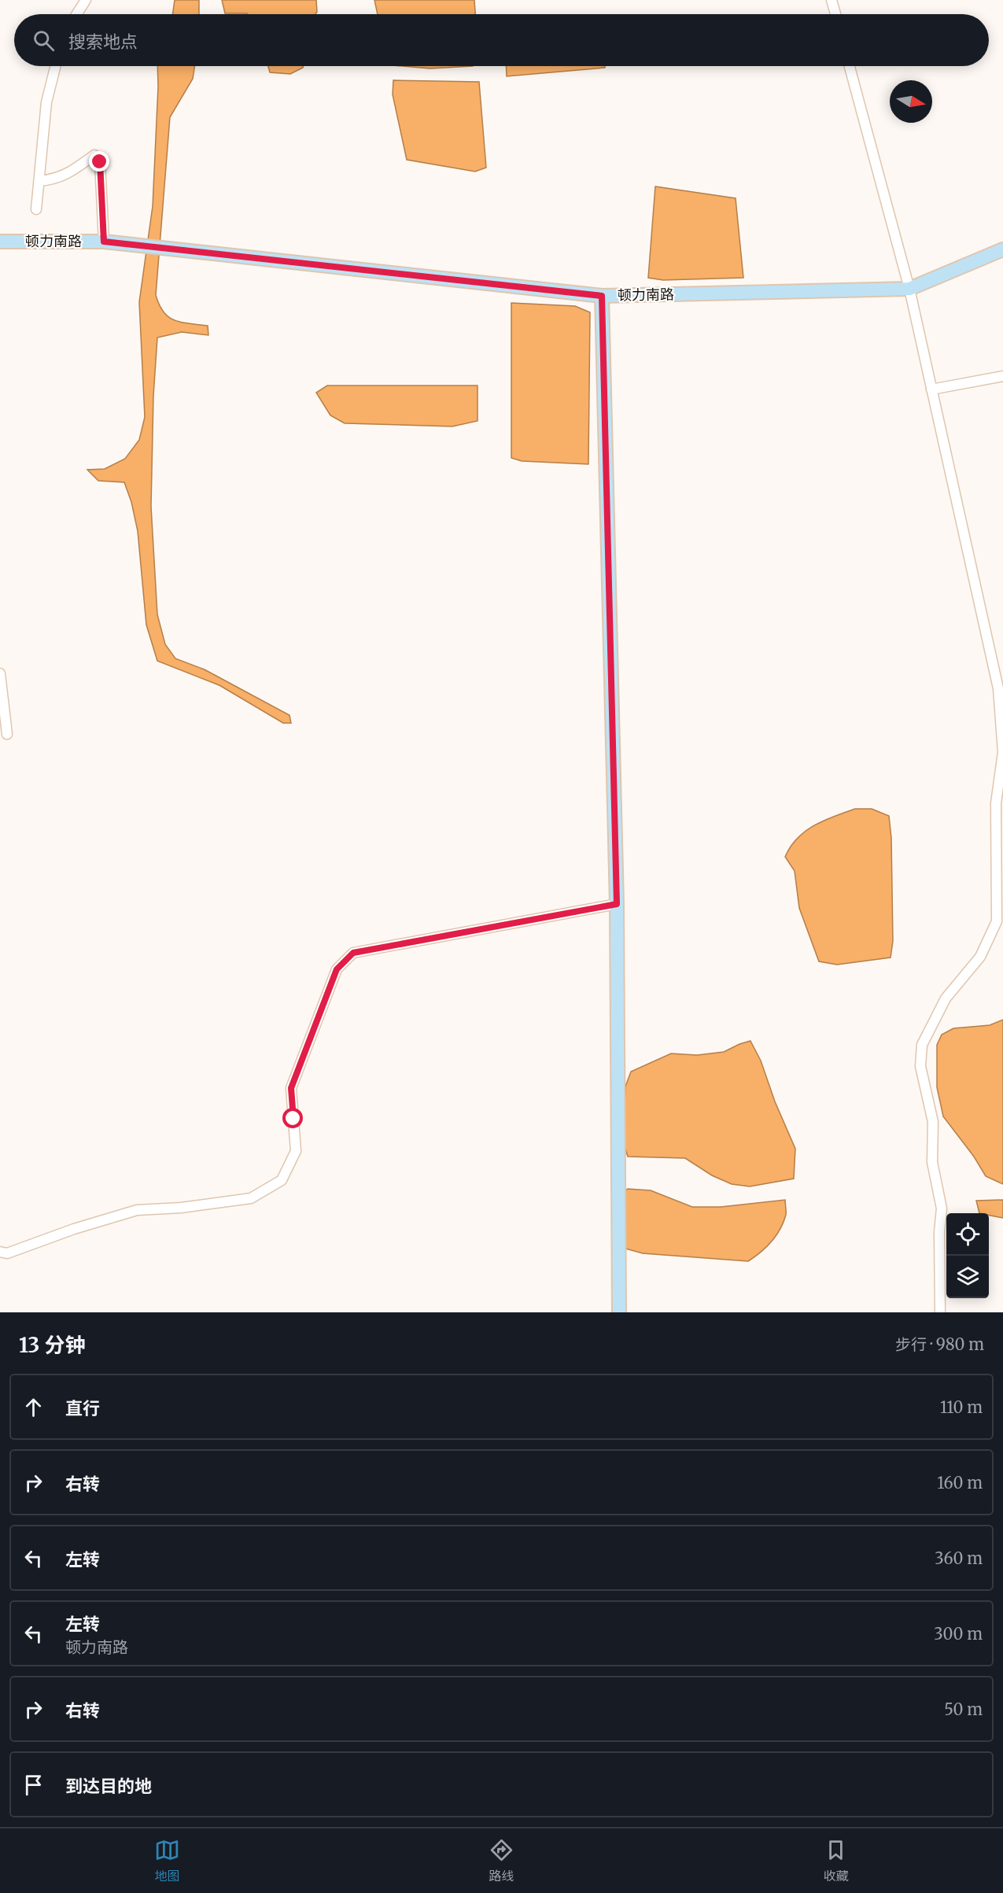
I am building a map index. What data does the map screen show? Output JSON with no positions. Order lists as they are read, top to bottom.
{
  "streets": {
    "street": ["顿力南路"]
  },
  "north": "right",
  "page": {
    "search": "搜索地点",
    "heading": ["13 分钟", "步行 · 980 m"],
    "list": [
      ["直行", "110 m"],
      ["右转", "160 m"],
      ["左转", "360 m"],
      ["左转", "顿力南路", "300 m"],
      ["右转", "50 m"],
      "到达目的地"
    ],
    "nav": ["地图", "路线", "收藏"]
  }
}
